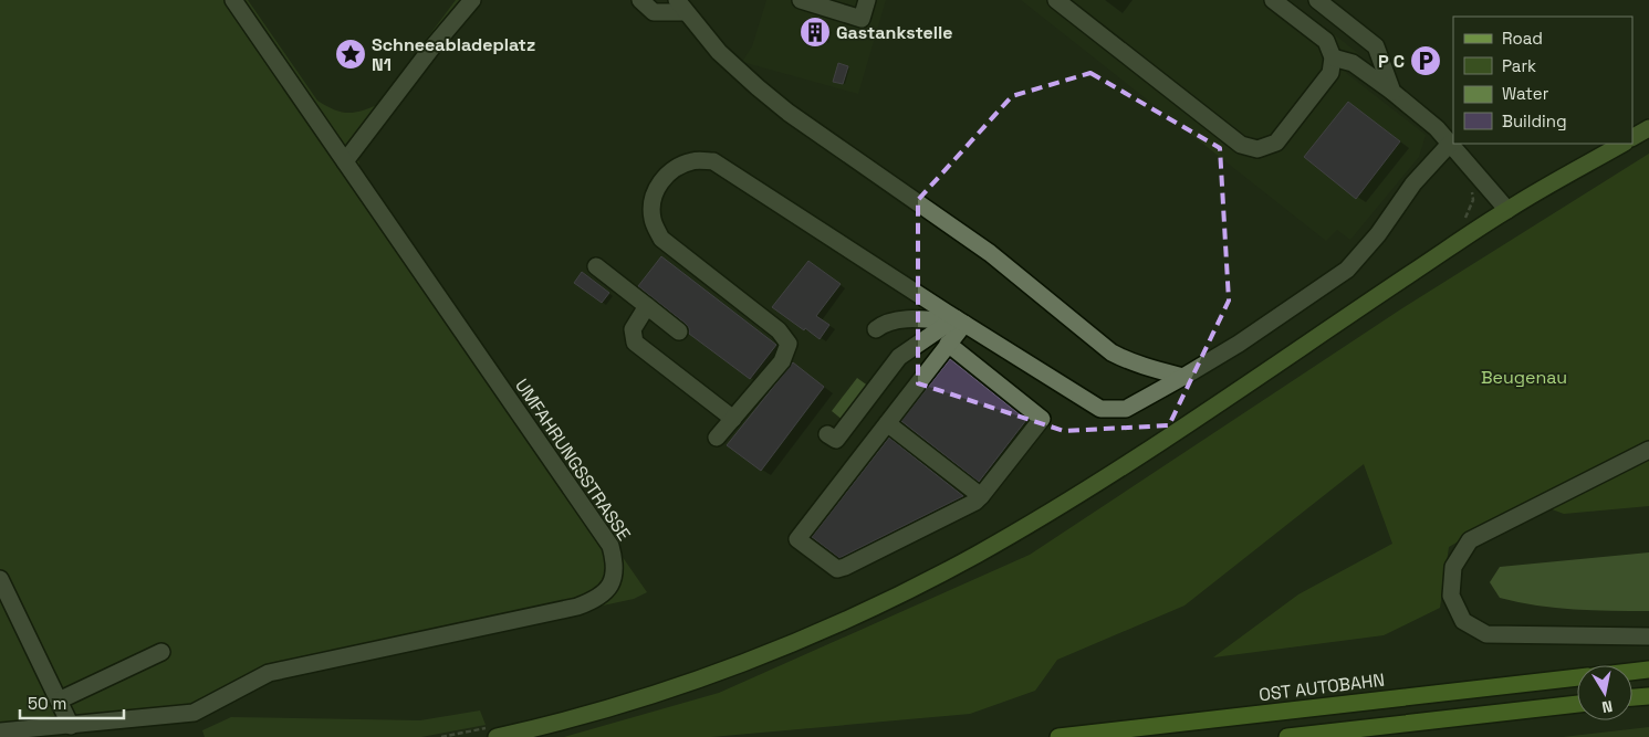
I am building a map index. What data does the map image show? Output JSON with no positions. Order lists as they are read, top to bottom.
{
  "streets": {
    "highway": ["OST AUTOBAHN"],
    "street": ["UMFAHRUNGSSTRASSE"]
  },
  "parks": ["Beugenau"],
  "places": {
    "building": ["Gastankstelle"],
    "place": ["Schneeabladeplatz N1"],
    "parking": ["P C"]
  },
  "legend": [
    "Road",
    "Park",
    "Water",
    "Building"
  ],
  "scale_bar": "50 m",
  "north": "bottom"
}
